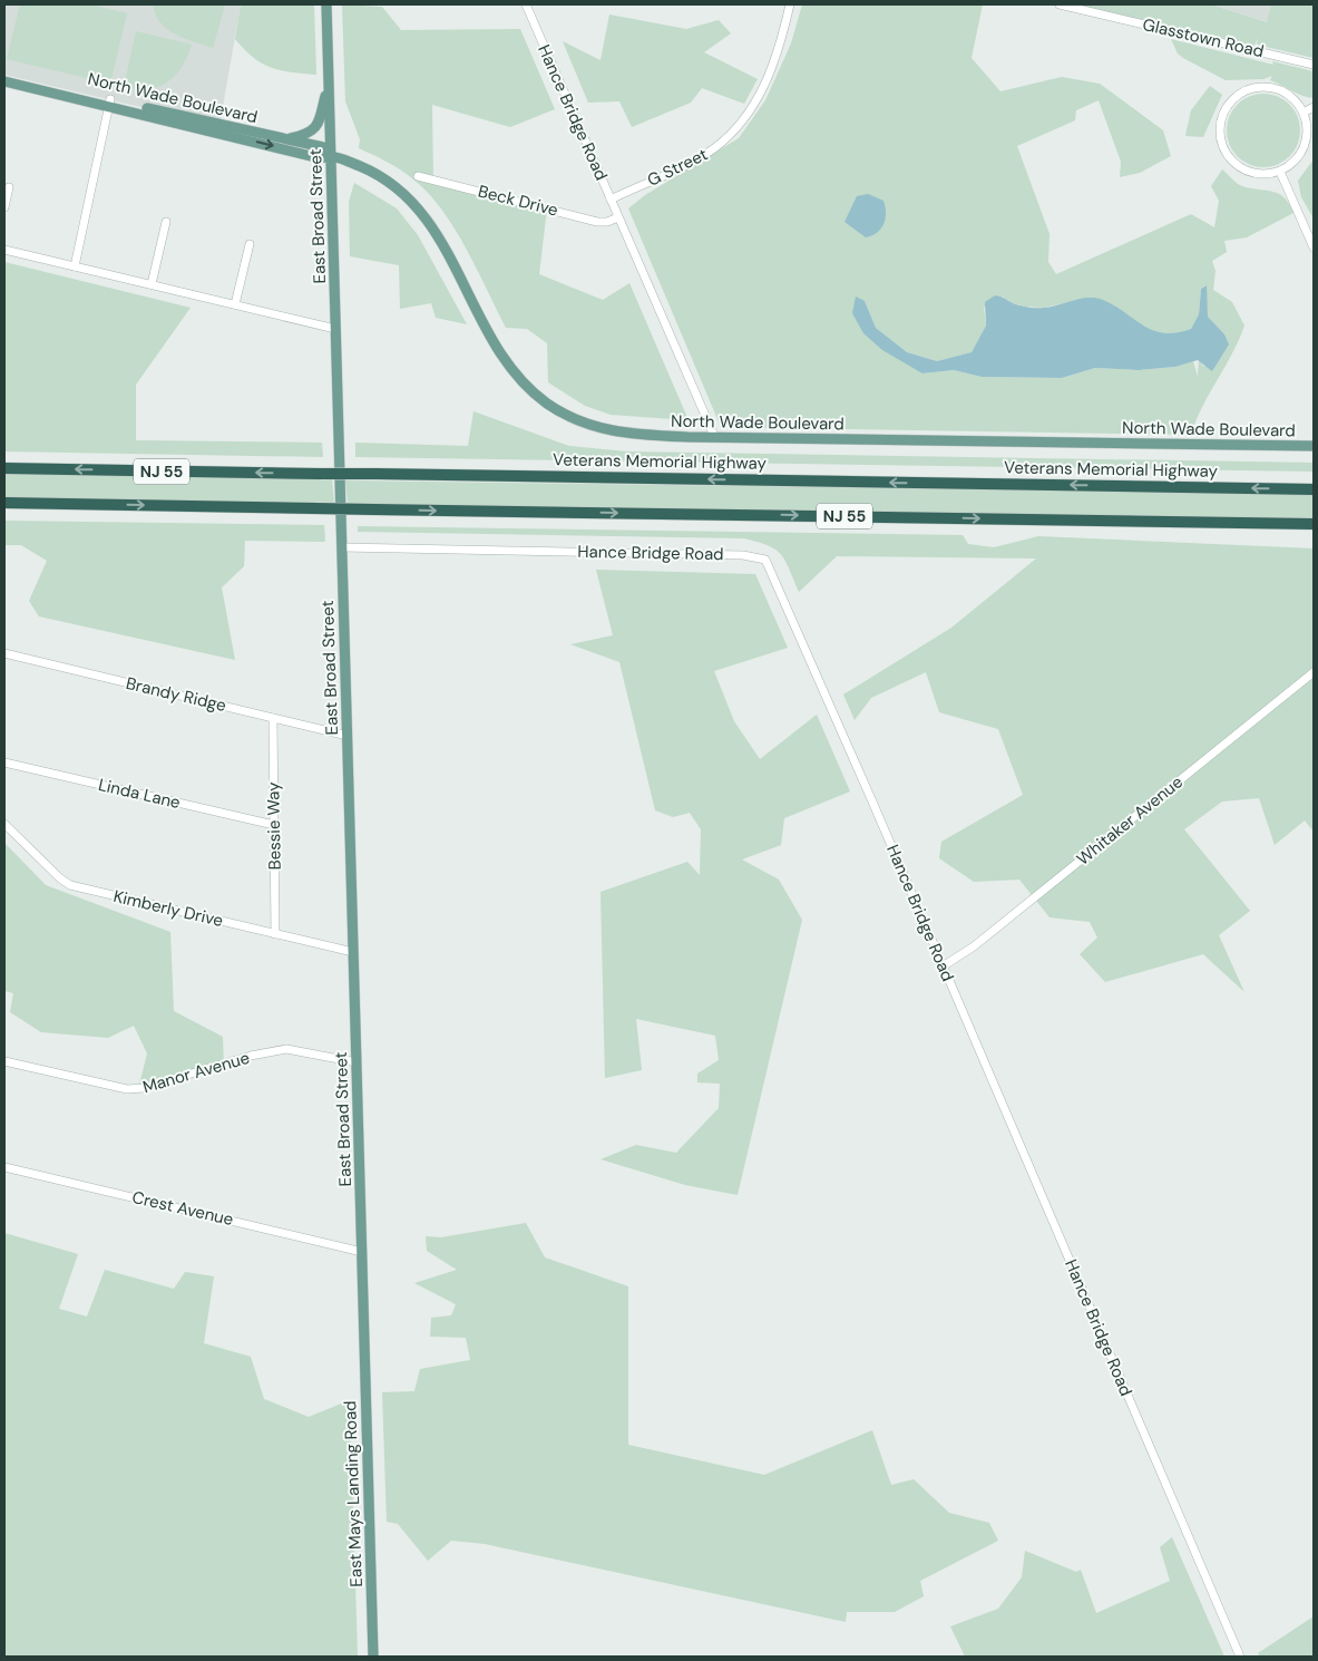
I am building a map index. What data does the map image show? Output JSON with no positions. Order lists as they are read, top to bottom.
{
  "streets": {
    "highway": ["Veterans Memorial Highway", "NJ 55"],
    "main road": ["North Wade Boulevard", "East Broad Street", "East Mays Landing Road"],
    "street": [
      "Glasstown Road",
      "Hance Bridge Road",
      "G Street",
      "Beck Drive",
      "Brandy Ridge",
      "Linda Lane",
      "Whitaker Avenue",
      "Bessie Way",
      "Kimberly Drive",
      "Manor Avenue",
      "Crest Avenue"
    ]
  },
  "crossings": [
    ["North Wade Boulevard", "Hance Bridge Road"],
    ["North Wade Boulevard", "East Broad Street"],
    ["Hance Bridge Road", "G Street"],
    ["Hance Bridge Road", "Beck Drive"],
    ["Hance Bridge Road", "East Broad Street"],
    ["Hance Bridge Road", "Whitaker Avenue"],
    ["East Broad Street", "Brandy Ridge"],
    ["East Broad Street", "Kimberly Drive"],
    ["East Broad Street", "Manor Avenue"],
    ["East Broad Street", "Crest Avenue"],
    ["East Broad Street", "East Mays Landing Road"],
    ["Brandy Ridge", "Bessie Way"],
    ["Linda Lane", "Bessie Way"],
    ["Bessie Way", "Kimberly Drive"]
  ]
}
